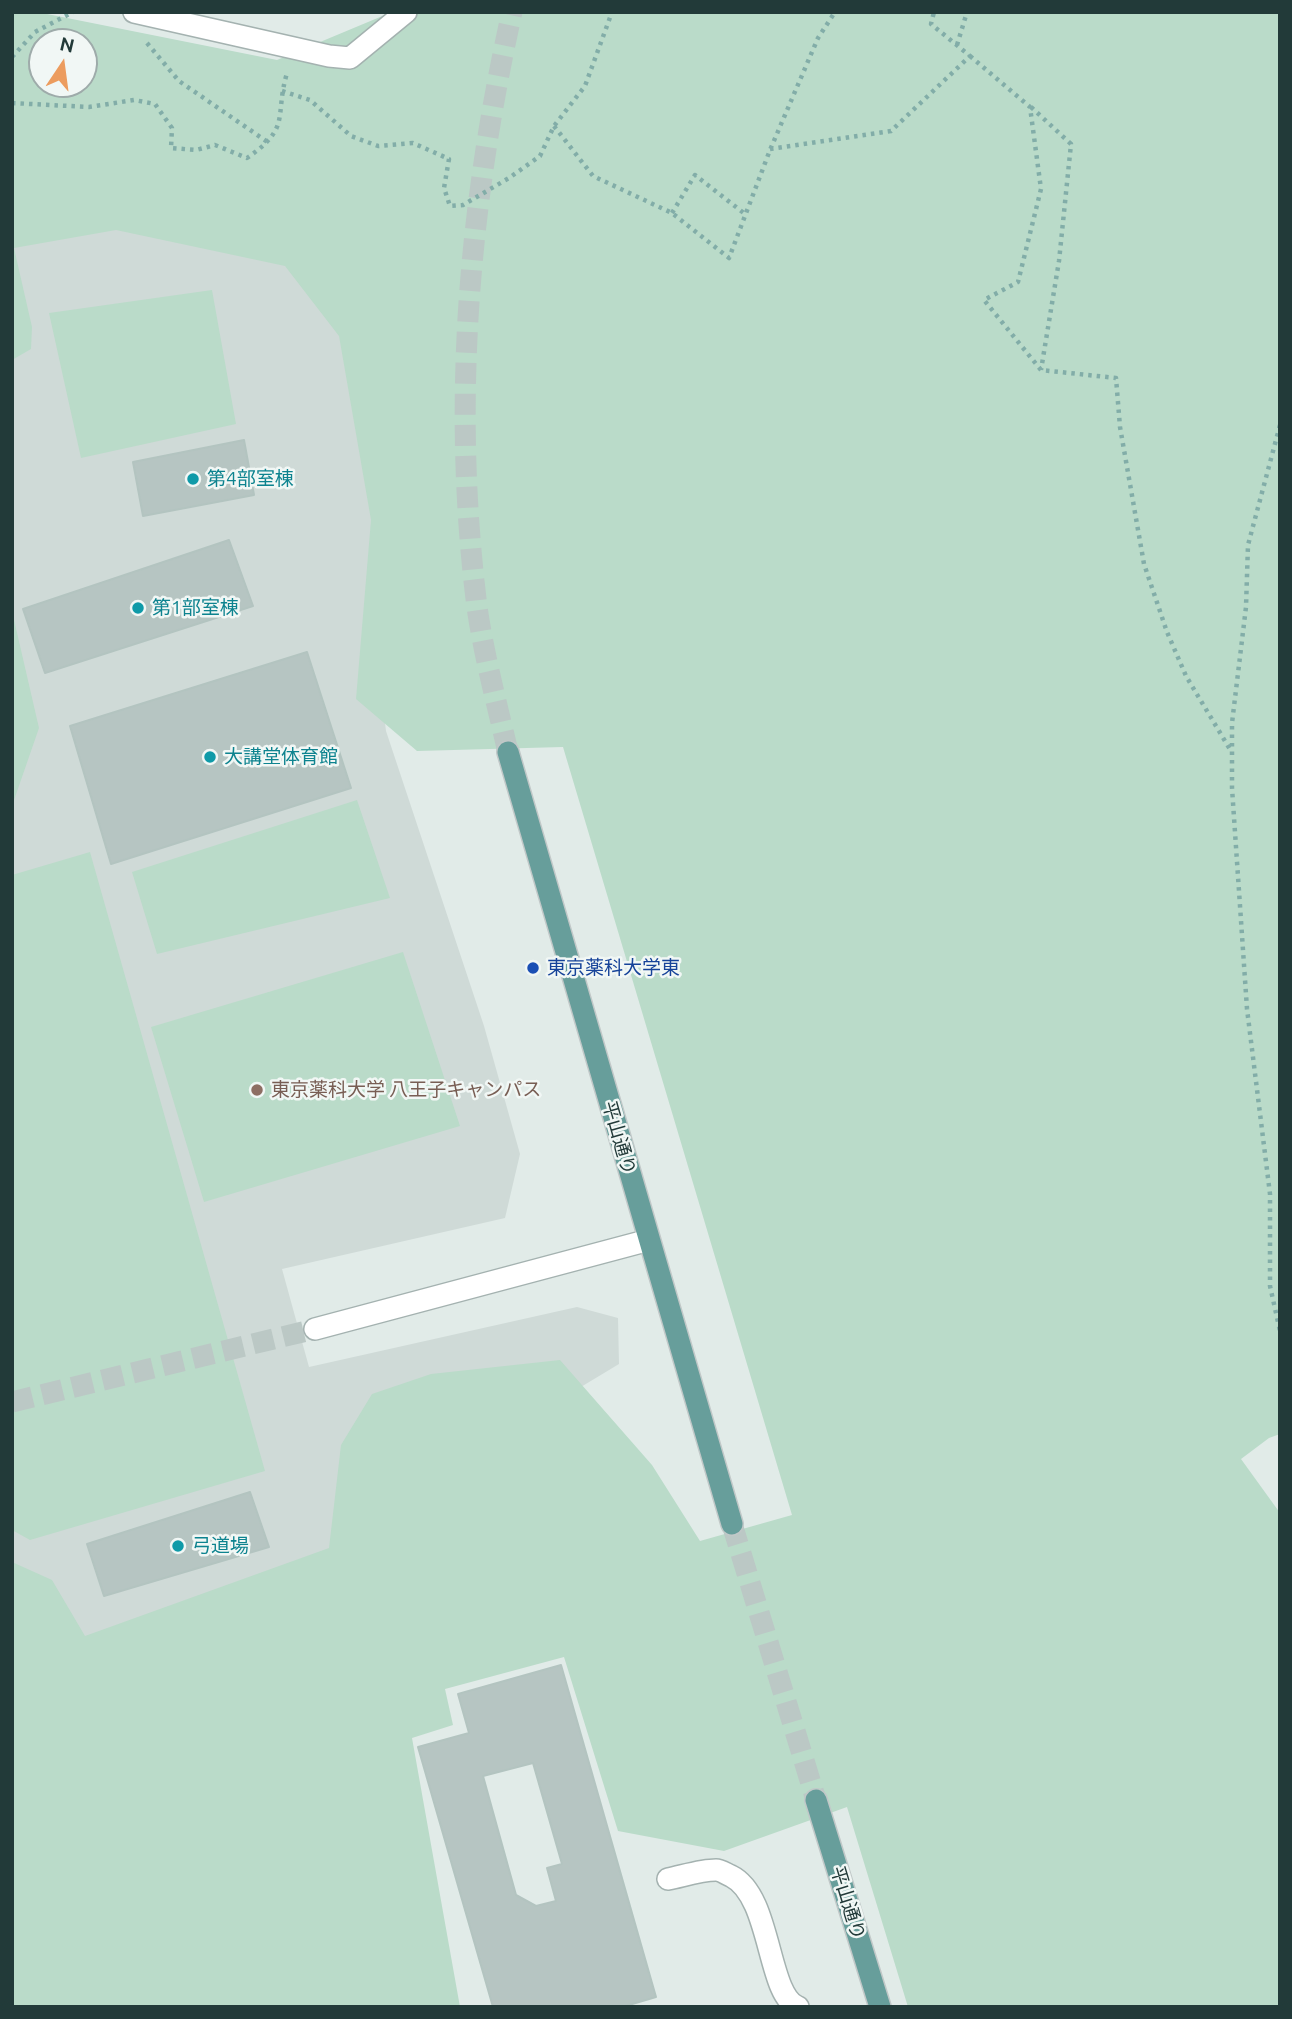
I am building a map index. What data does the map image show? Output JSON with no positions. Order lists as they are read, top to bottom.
{
  "streets": {
    "main road": ["平山通り"]
  },
  "places": [
    "第4部室棟",
    "第1部室棟",
    "大講堂体育館",
    "東京薬科大学東",
    "東京薬科大学 八王子キャンパス",
    "弓道場"
  ],
  "north": "top"
}
